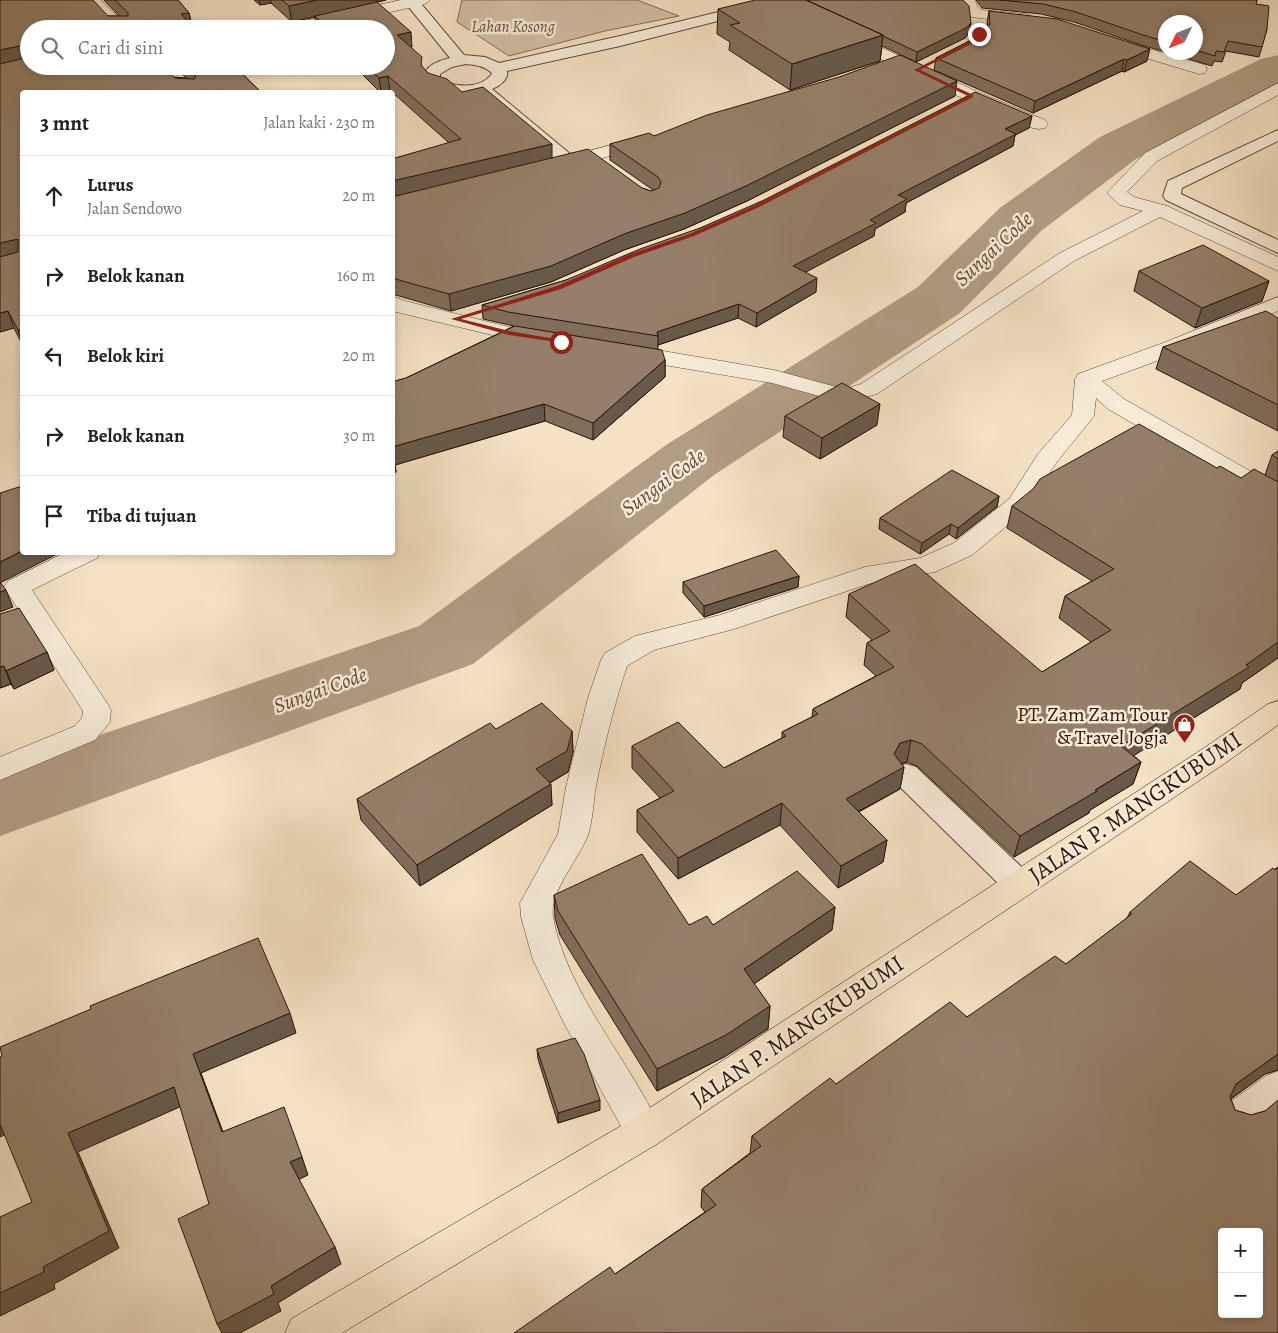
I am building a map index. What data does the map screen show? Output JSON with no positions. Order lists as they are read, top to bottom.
{
  "streets": {
    "main road": ["JALAN P. MANGKUBUMI"]
  },
  "water": ["Sungai Code"],
  "parks": ["Lahan Kosong"],
  "places": {
    "shop": ["PT. Zam Zam Tour & Travel Jogja"]
  },
  "north": "bottom left",
  "page": {
    "search": "Cari di sini",
    "heading": ["3 mnt", "Jalan kaki · 230 m"],
    "list": [
      ["Lurus", "Jalan Sendowo", "20 m"],
      ["Belok kanan", "160 m"],
      ["Belok kiri", "20 m"],
      ["Belok kanan", "30 m"],
      "Tiba di tujuan"
    ],
    "map_buttons": ["+", "−"]
  }
}
